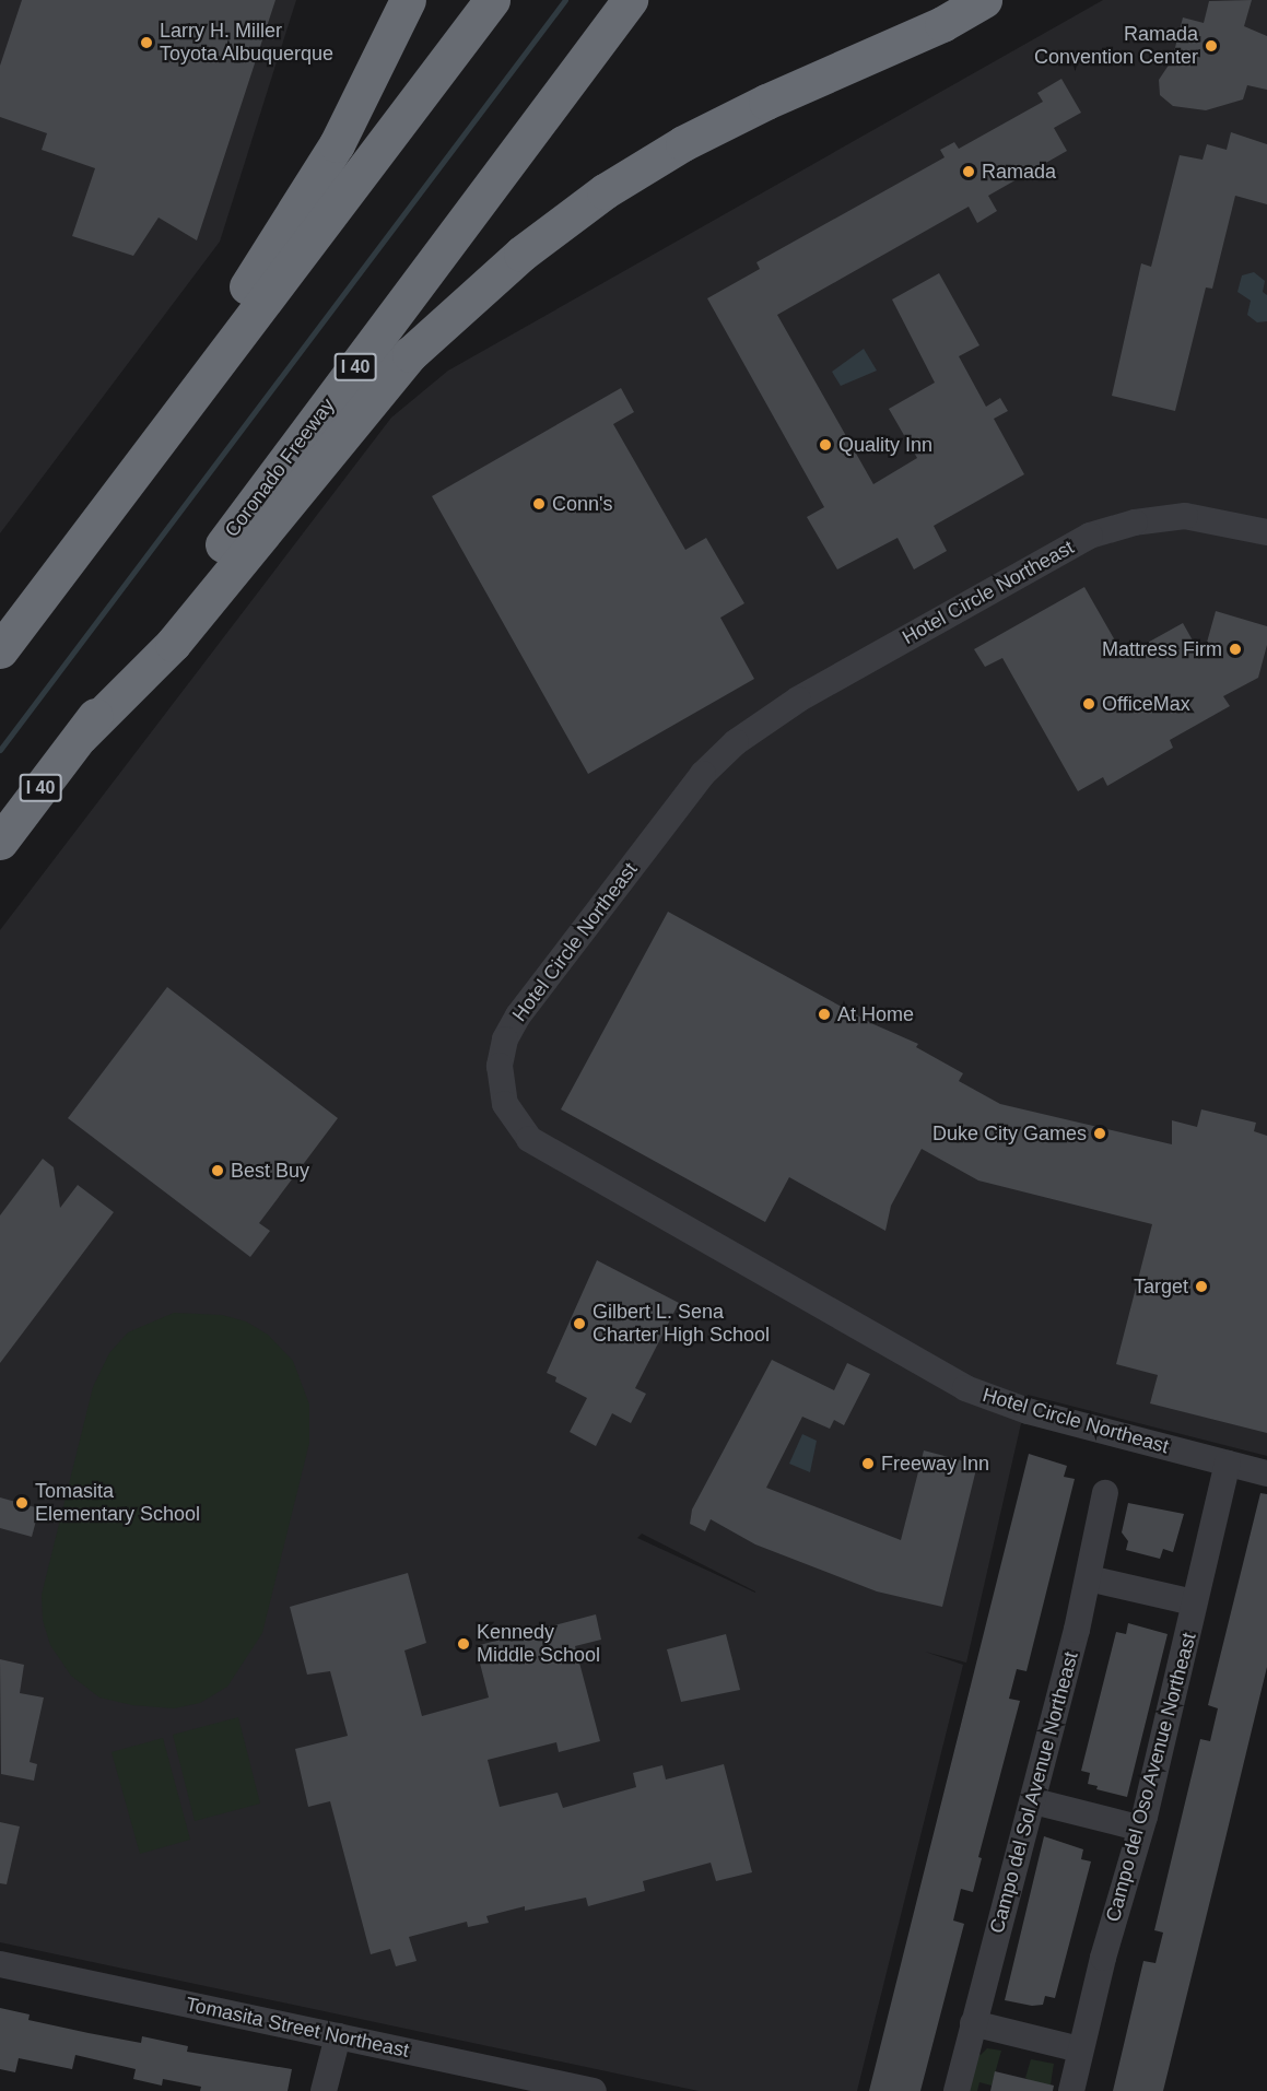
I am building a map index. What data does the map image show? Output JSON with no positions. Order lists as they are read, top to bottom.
{
  "streets": {
    "highway": ["I 40", "Coronado Freeway"],
    "street": [
      "Hotel Circle Northeast",
      "Campo del Oso Avenue Northeast",
      "Campo del Sol Avenue Northeast",
      "Tomasita Street Northeast"
    ]
  },
  "crossings": [
    ["Hotel Circle Northeast", "Campo del Oso Avenue Northeast"]
  ],
  "places": [
    "Larry H. Miller Toyota Albuquerque",
    "Ramada Convention Center",
    "Ramada",
    "Quality Inn",
    "Conn's",
    "Mattress Firm",
    "OfficeMax",
    "At Home",
    "Duke City Games",
    "Best Buy",
    "Target",
    "Gilbert L. Sena Charter High School",
    "Freeway Inn",
    "Tomasita Elementary School",
    "Kennedy Middle School"
  ]
}
